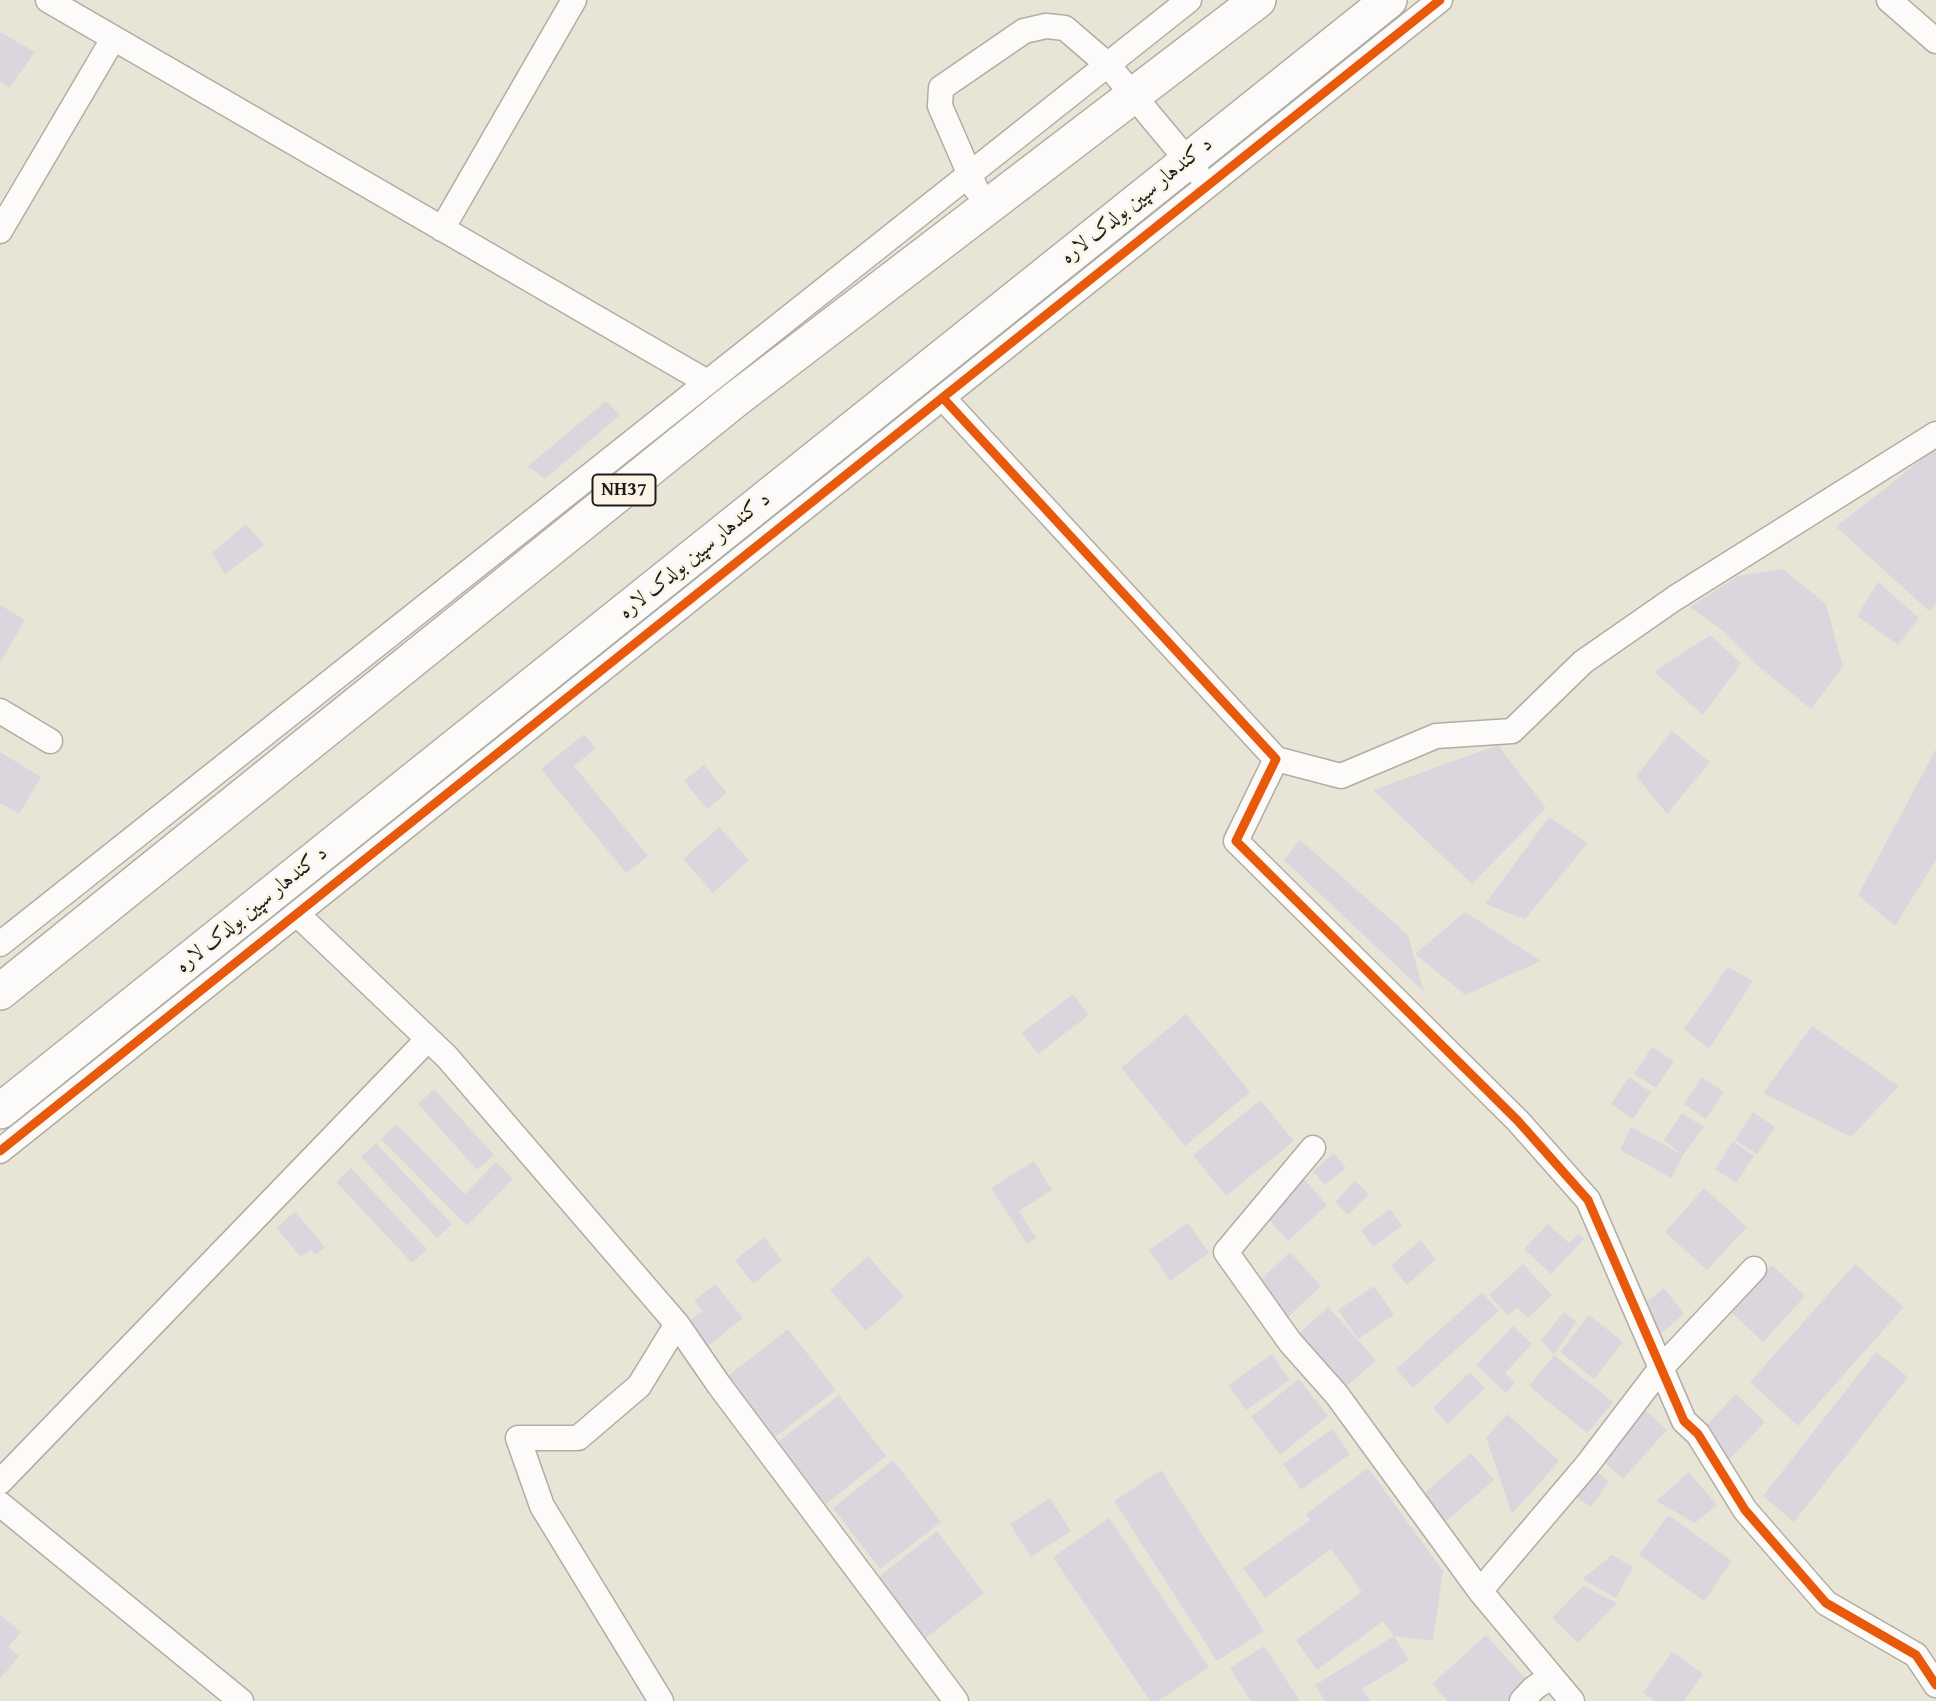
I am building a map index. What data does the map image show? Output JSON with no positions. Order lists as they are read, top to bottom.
{
  "streets": {
    "highway": ["د کندهار سپین بولدک لاره", "NH37"]
  }
}
